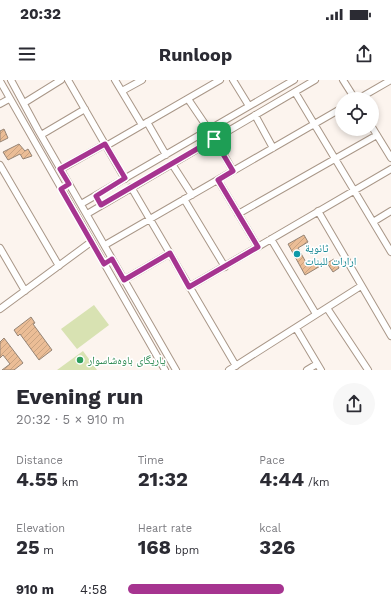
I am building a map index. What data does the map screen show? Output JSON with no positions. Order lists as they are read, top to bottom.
{
  "places": ["ثانوية ارارات للبنات", "یاریگای باوەشاسوار"],
  "page": {
    "status": "20:32",
    "header": "Runloop",
    "heading": ["Evening run", "20:32 · 5 × 910 m"],
    "stats": [
      ["Distance", "4.55 km"],
      ["Time", "21:32"],
      ["Pace", "4:44 /km"],
      ["Elevation", "25 m"],
      ["Heart rate", "168 bpm"],
      ["kcal", "326"]
    ],
    "list": [
      {
        "name": "910 m",
        "note": "4:58"
      }
    ]
  }
}
